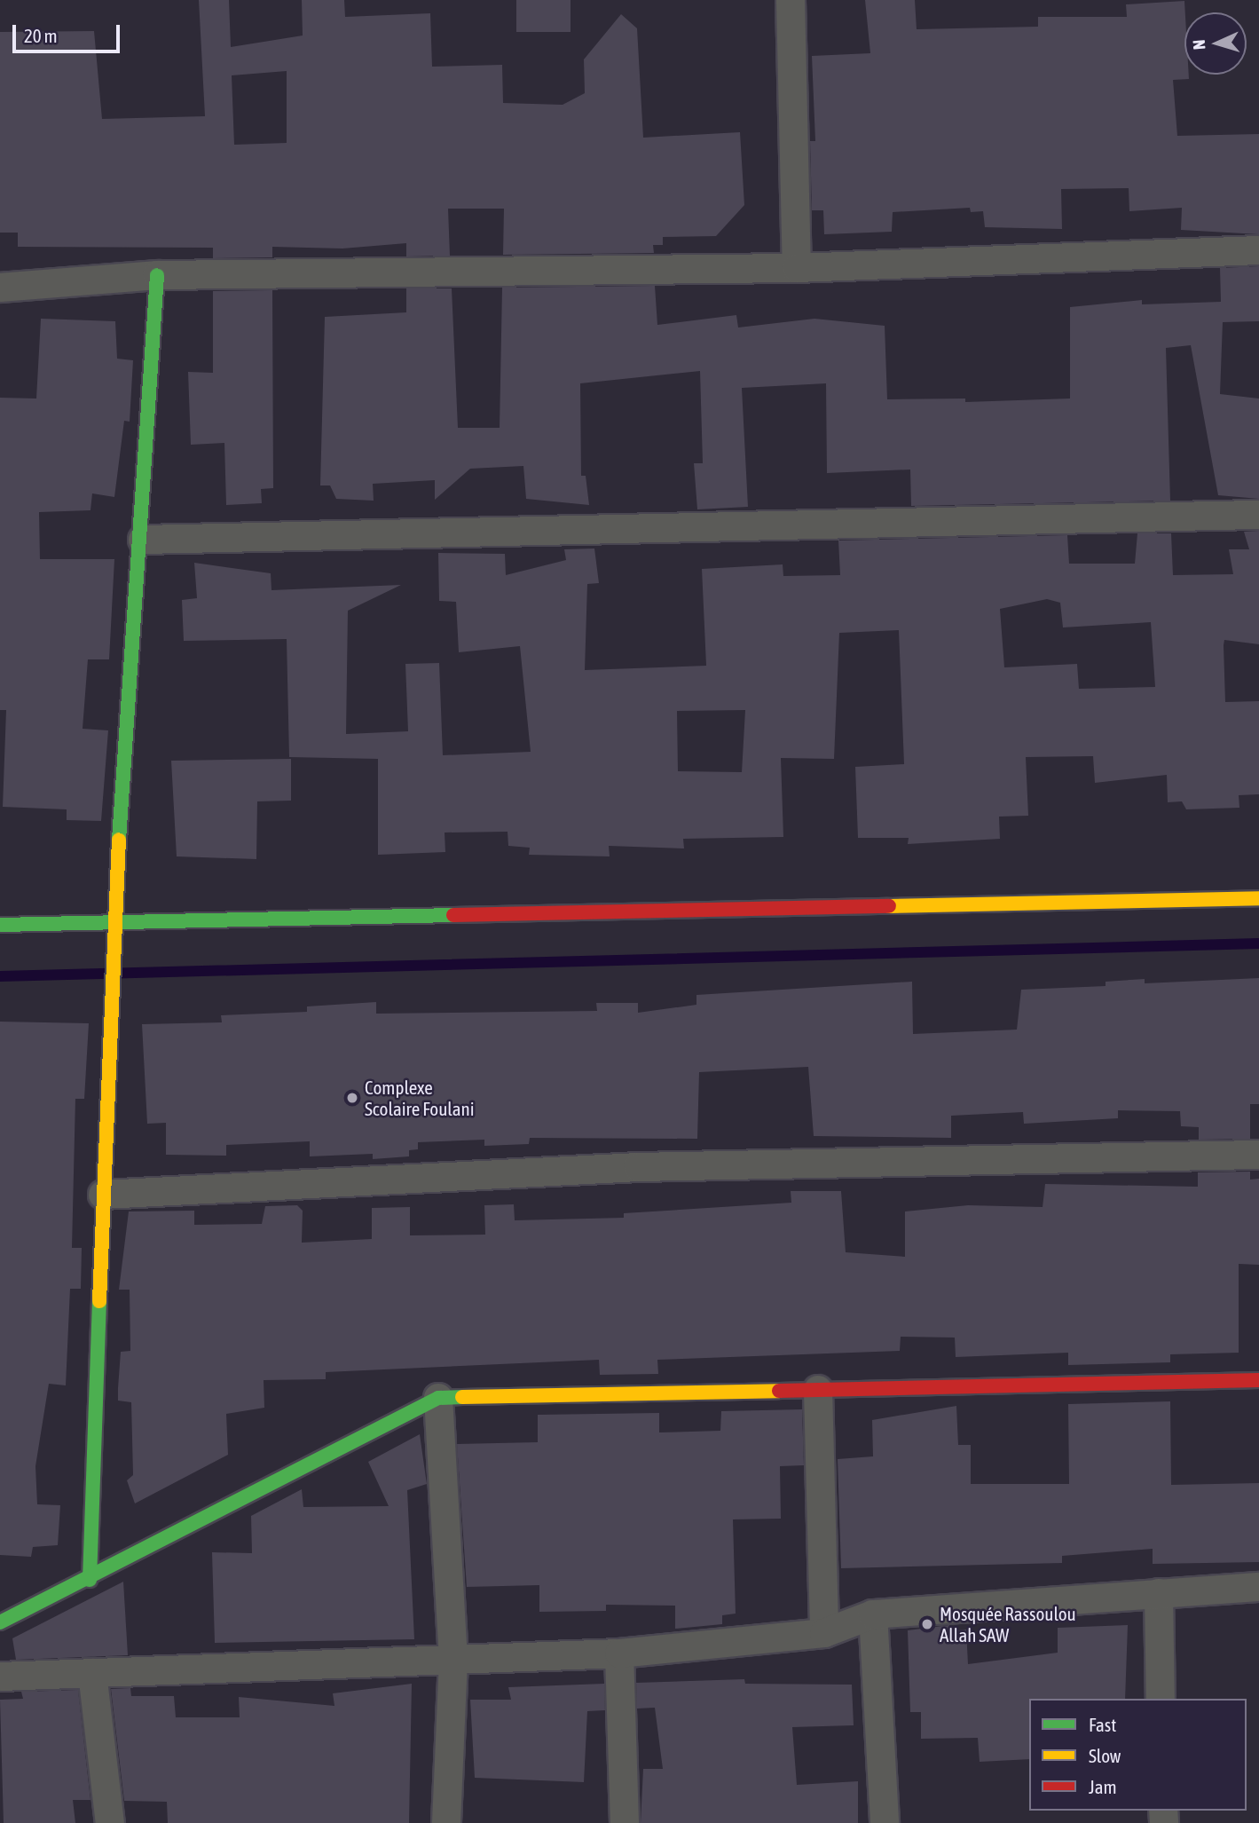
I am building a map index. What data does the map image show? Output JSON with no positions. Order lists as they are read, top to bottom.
{
  "places": ["Complexe Scolaire Foulani", "Mosquée Rassoulou Allah SAW"],
  "legend": ["Fast", "Slow", "Jam"],
  "scale_bar": "20 m",
  "north": "left"
}
